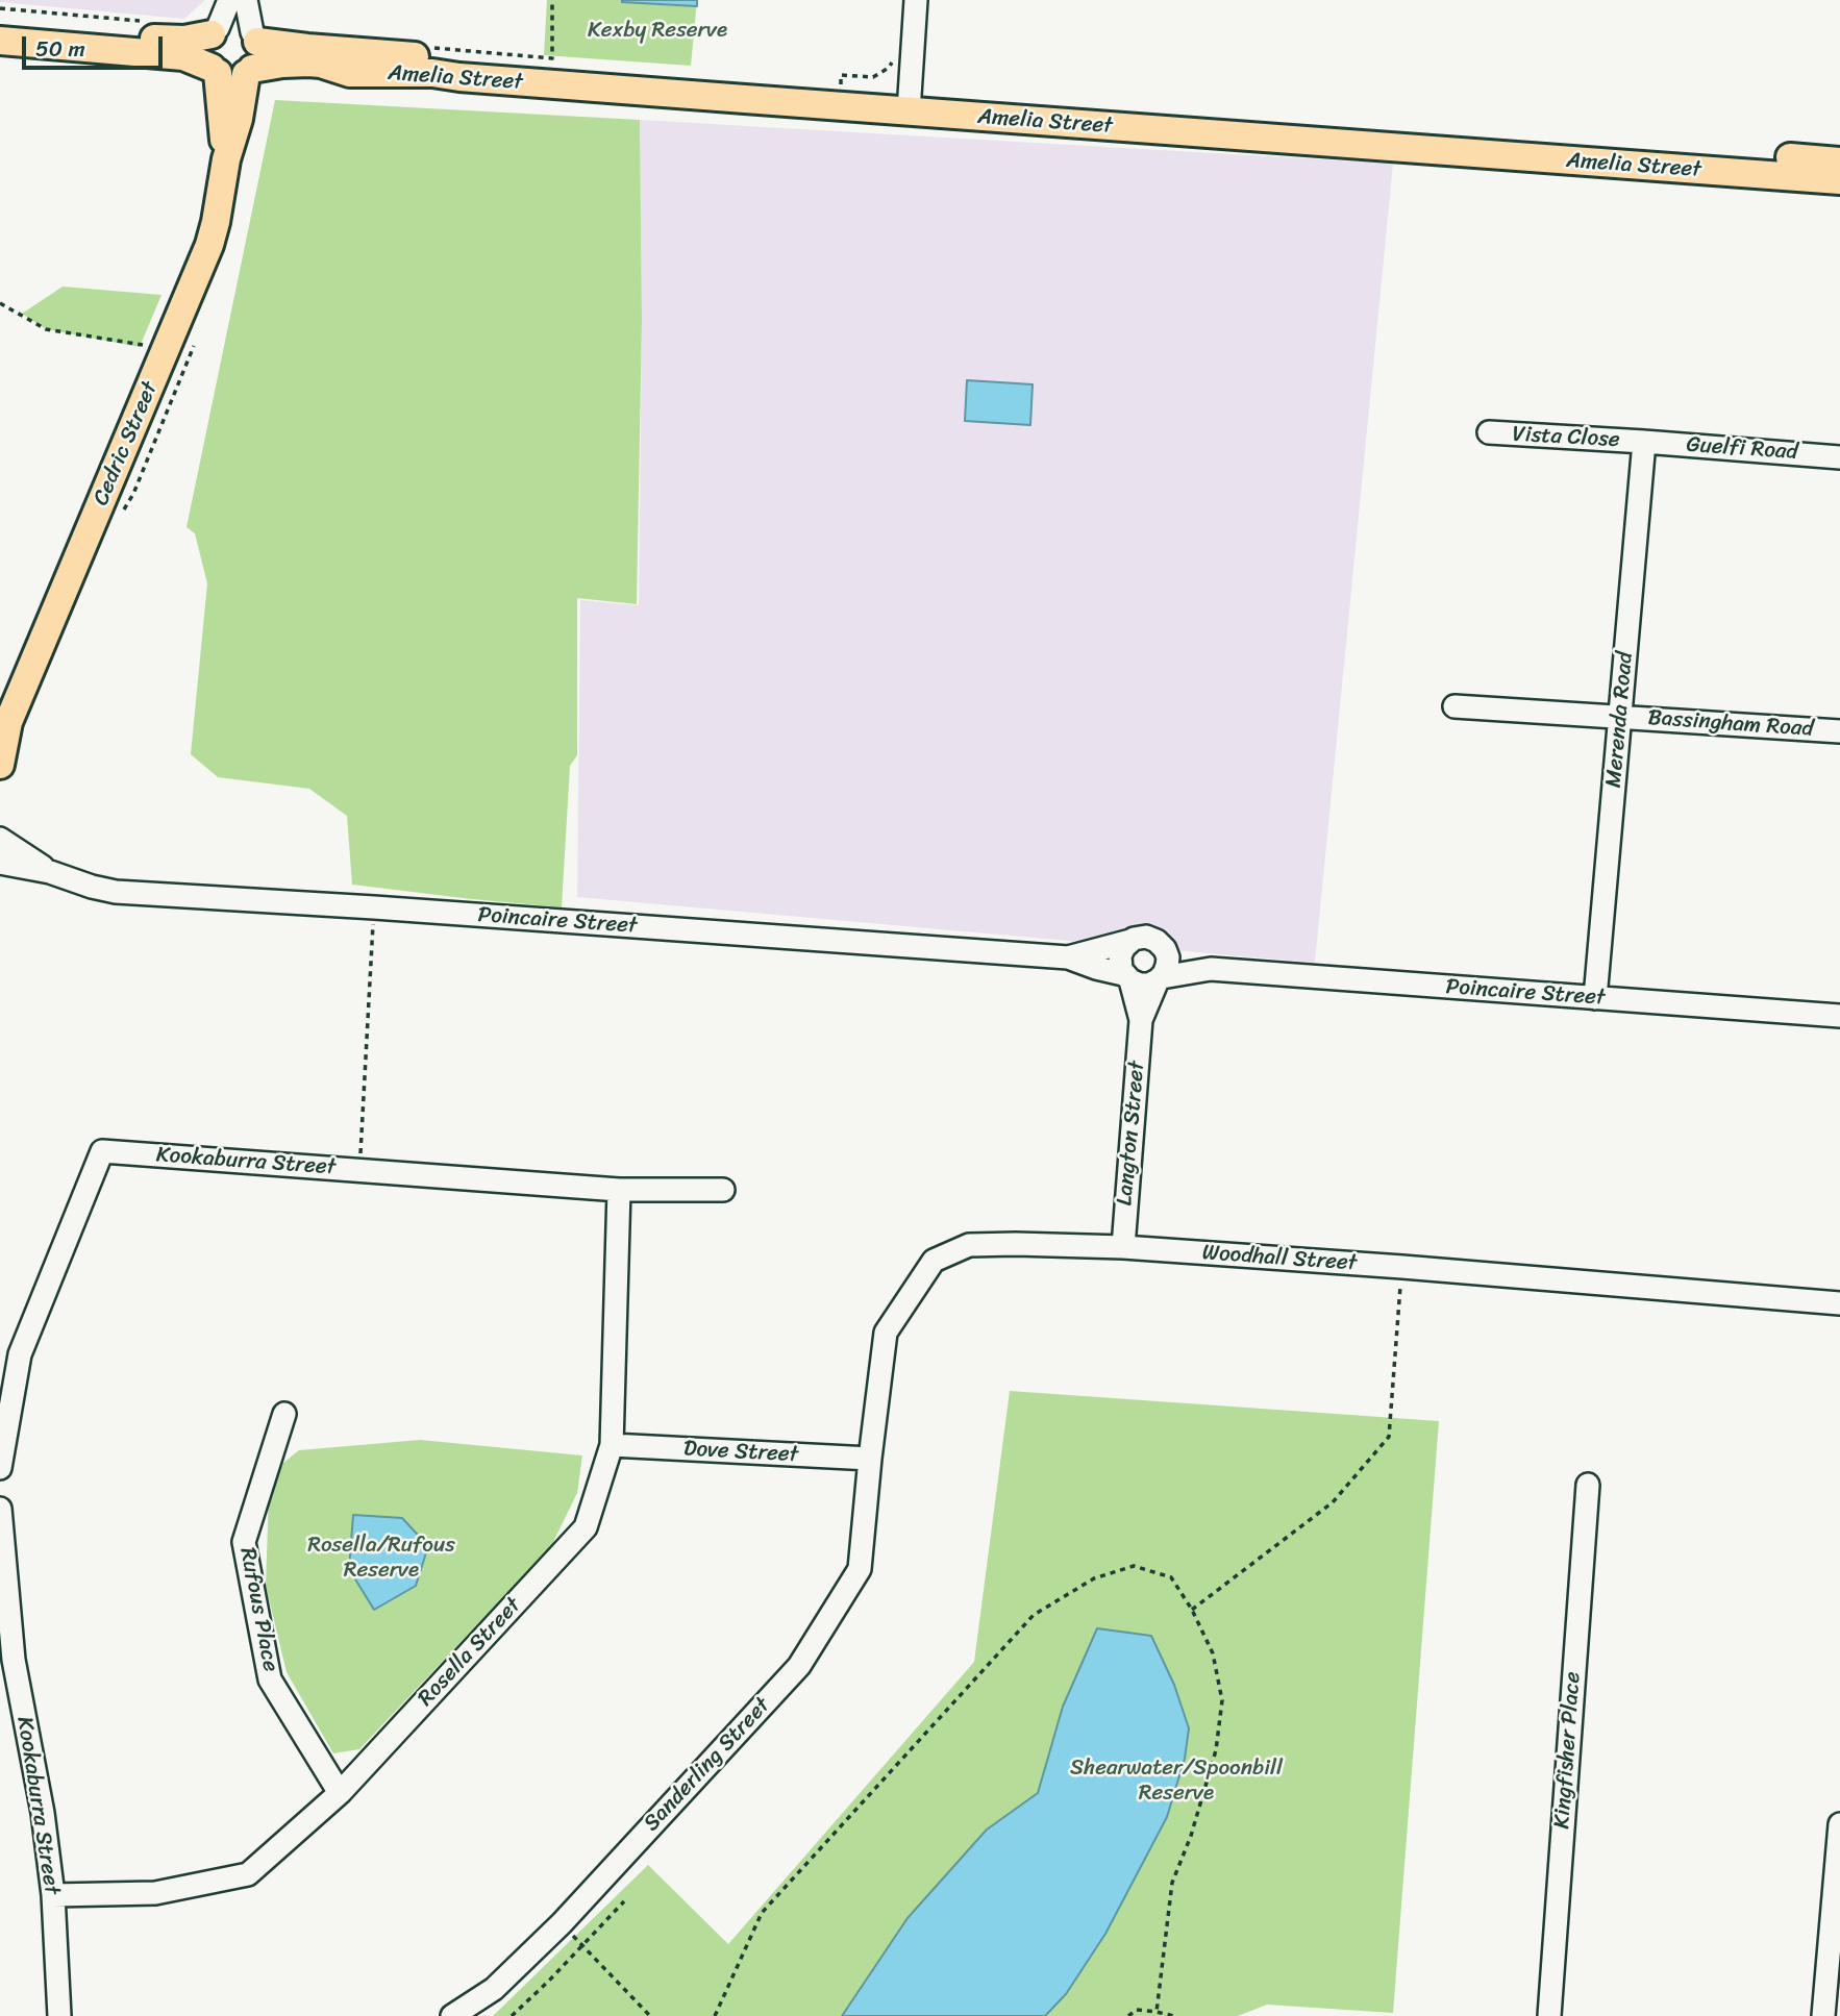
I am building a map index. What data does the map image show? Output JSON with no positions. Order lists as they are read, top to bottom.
{
  "streets": {
    "main road": ["Amelia Street", "Cedric Street"],
    "street": [
      "Vista Close",
      "Guelfi Road",
      "Merenda Road",
      "Bassingham Road",
      "Poincaire Street",
      "Langton Street",
      "Kookaburra Street",
      "Woodhall Street",
      "Dove Street",
      "Rufous Place",
      "Rosella Street",
      "Kingfisher Place",
      "Sanderling Street"
    ]
  },
  "crossings": [
    ["Amelia Street", "Cedric Street"],
    ["Vista Close", "Guelfi Road"],
    ["Vista Close", "Merenda Road"],
    ["Guelfi Road", "Merenda Road"],
    ["Merenda Road", "Bassingham Road"],
    ["Merenda Road", "Poincaire Street"],
    ["Poincaire Street", "Langton Street"],
    ["Langton Street", "Woodhall Street"],
    ["Kookaburra Street", "Rosella Street"],
    ["Woodhall Street", "Dove Street"],
    ["Woodhall Street", "Sanderling Street"],
    ["Dove Street", "Rosella Street"],
    ["Dove Street", "Sanderling Street"],
    ["Rufous Place", "Rosella Street"]
  ],
  "parks": ["Kexby Reserve", "Rosella/Rufous Reserve", "Shearwater/Spoonbill Reserve"],
  "scale_bar": "50 m"
}
